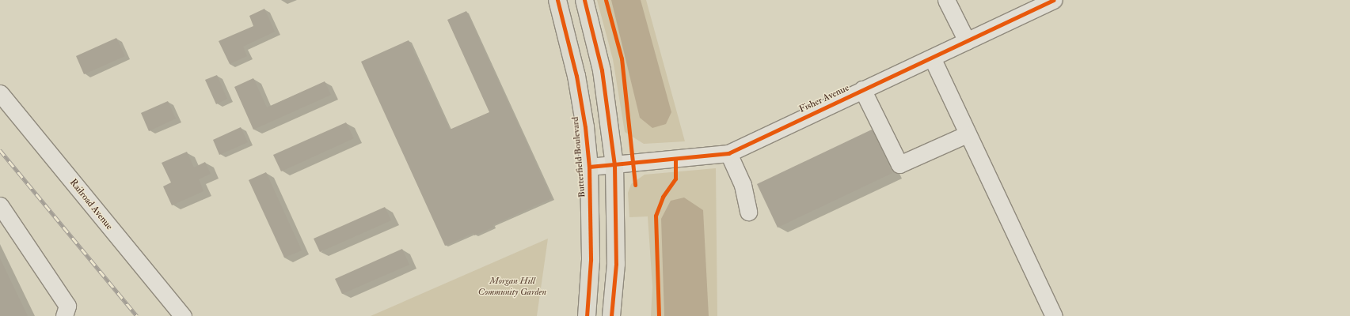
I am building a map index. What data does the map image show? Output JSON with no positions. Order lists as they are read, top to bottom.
{
  "streets": {
    "main road": ["Butterfield Boulevard"],
    "street": ["Fisher Avenue", "Railroad Avenue"]
  },
  "crossings": [
    ["Fisher Avenue", "Butterfield Boulevard"]
  ],
  "parks": ["Morgan Hill Community Garden"]
}
